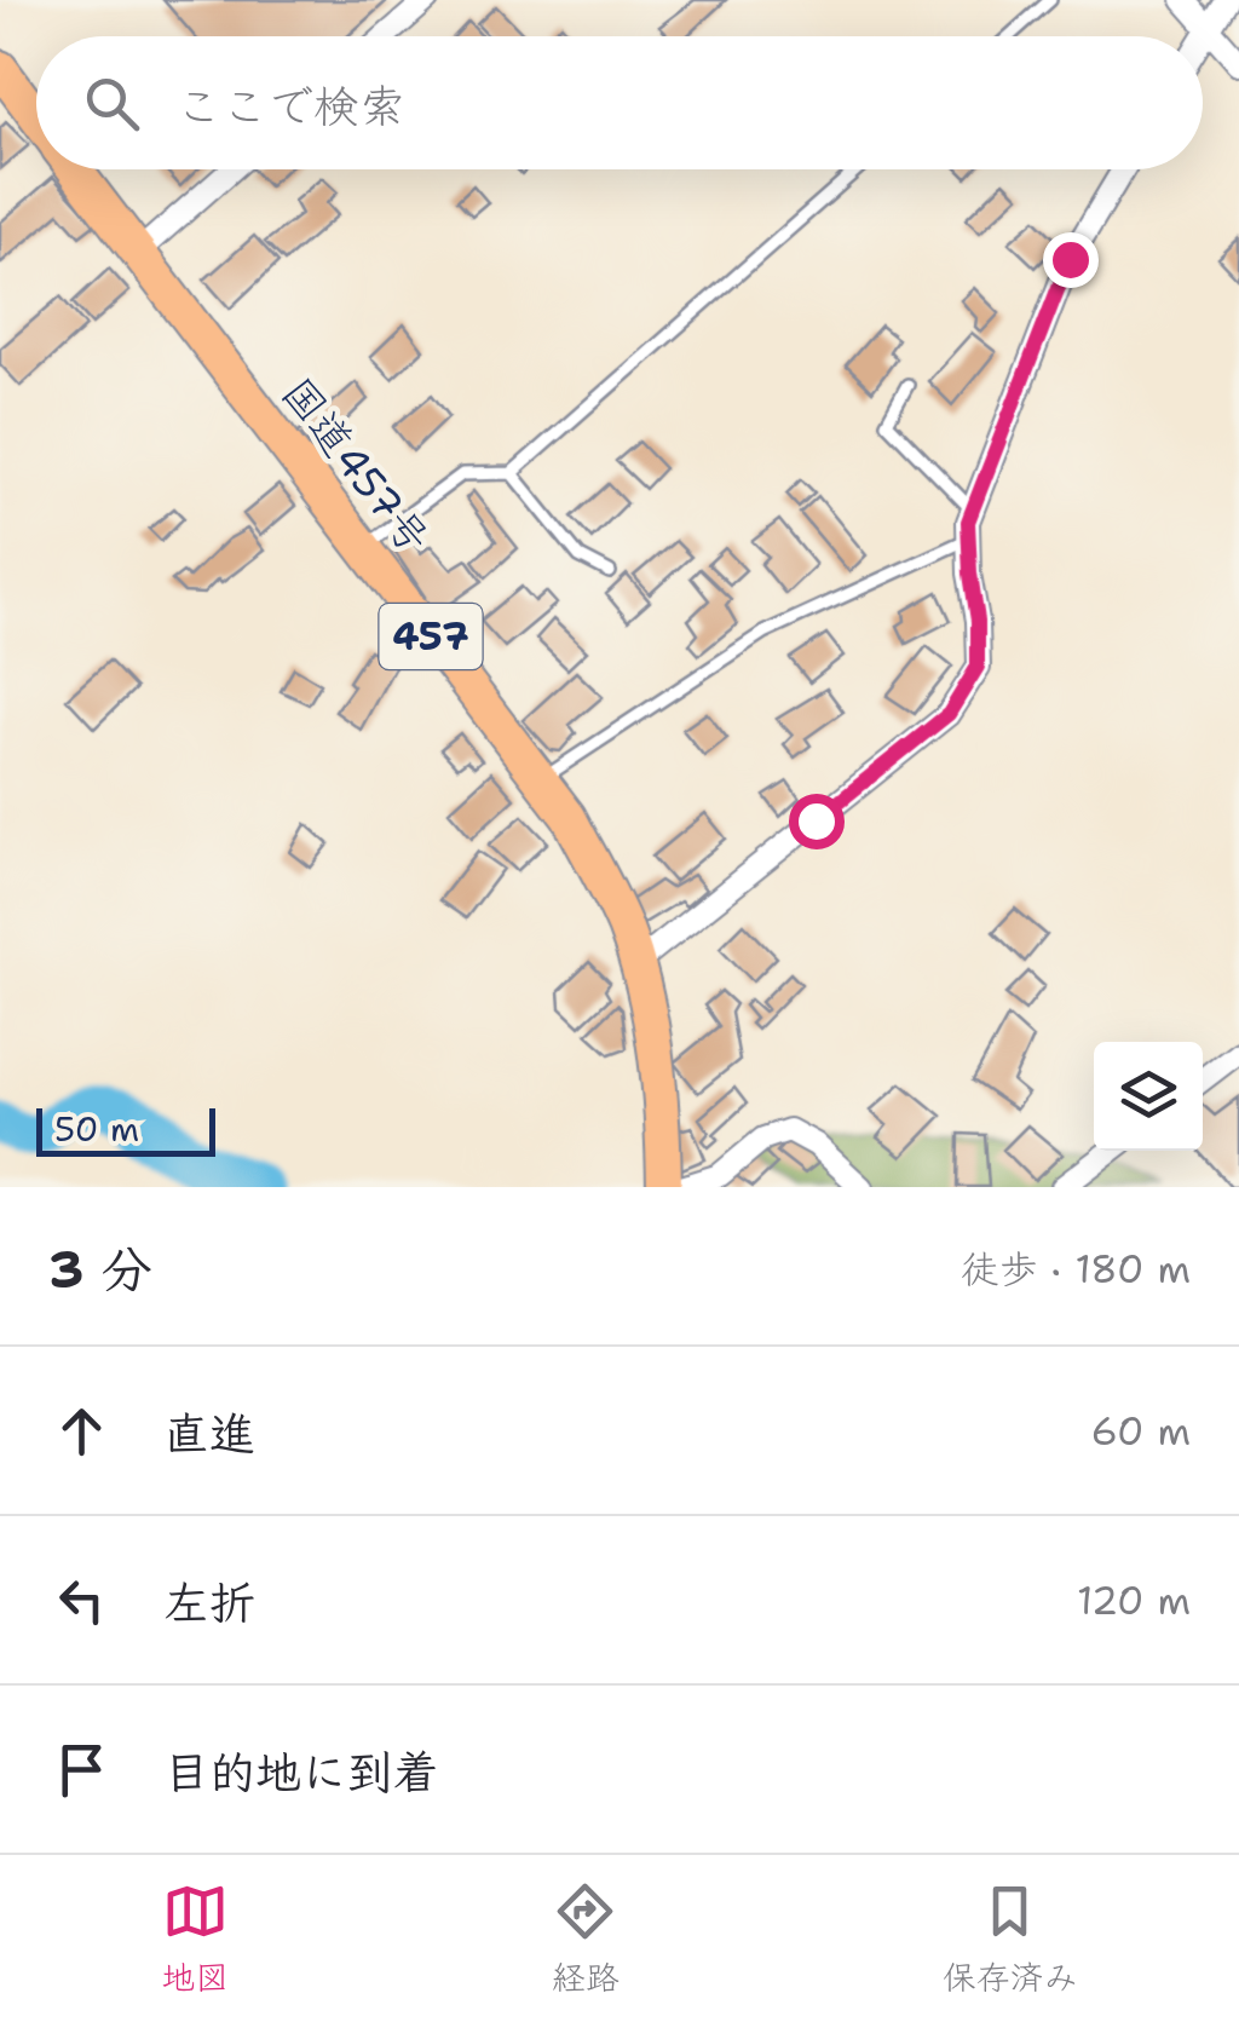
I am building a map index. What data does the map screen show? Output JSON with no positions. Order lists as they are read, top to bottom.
{
  "streets": {
    "highway": ["国道457号", "457"]
  },
  "scale_bar": "50 m",
  "page": {
    "search": "ここで検索",
    "scale": "50 m",
    "heading": ["3 分", "徒歩 · 180 m"],
    "list": [
      ["直進", "60 m"],
      ["左折", "120 m"],
      "目的地に到着"
    ],
    "nav": ["地図", "経路", "保存済み"]
  }
}
